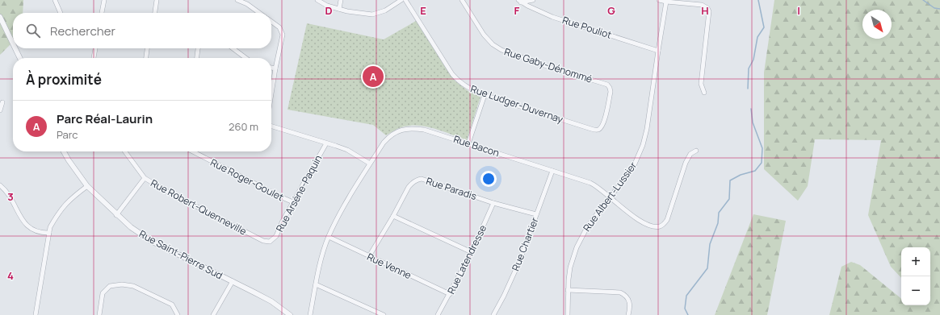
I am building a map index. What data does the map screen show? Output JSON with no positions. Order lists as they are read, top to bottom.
{
  "streets": {
    "street": [
      "Rue Pouliot",
      "Rue Gaby-Dénommé",
      "Rue Ludger-Duvernay",
      "Rue Bacon",
      "Rue Roger-Goulet",
      "Rue Paradis",
      "Rue Arsène-Paquin",
      "Rue Albert-Lussier",
      "Rue Robert-Quenneville",
      "Rue Chartier",
      "Rue Saint-Pierre Sud",
      "Rue Latendresse",
      "Rue Venne"
    ]
  },
  "crossings": [
    ["Rue Pouliot", "Rue Albert-Lussier"],
    ["Rue Gaby-Dénommé", "Rue Ludger-Duvernay"],
    ["Rue Bacon", "Rue Albert-Lussier"],
    ["Rue Bacon", "Rue Chartier"],
    ["Rue Bacon", "Rue Venne"],
    ["Rue Roger-Goulet", "Rue Arsène-Paquin"],
    ["Rue Paradis", "Rue Chartier"],
    ["Rue Paradis", "Rue Latendresse"],
    ["Rue Paradis", "Rue Venne"],
    ["Rue Arsène-Paquin", "Rue Robert-Quenneville"],
    ["Rue Latendresse", "Rue Venne"]
  ],
  "north": "bottom right",
  "page": {
    "search": "Rechercher",
    "heading": "À proximité",
    "pins": "A",
    "list": [
      {
        "mark": "A",
        "name": "Parc Réal-Laurin",
        "note": "Parc",
        "value": "260 m"
      }
    ],
    "map_buttons": ["+", "−"]
  },
  "grid": {
    "columns": [
      "D",
      "E",
      "F",
      "G",
      "H",
      "I"
    ],
    "rows": ["3", "4"]
  }
}
